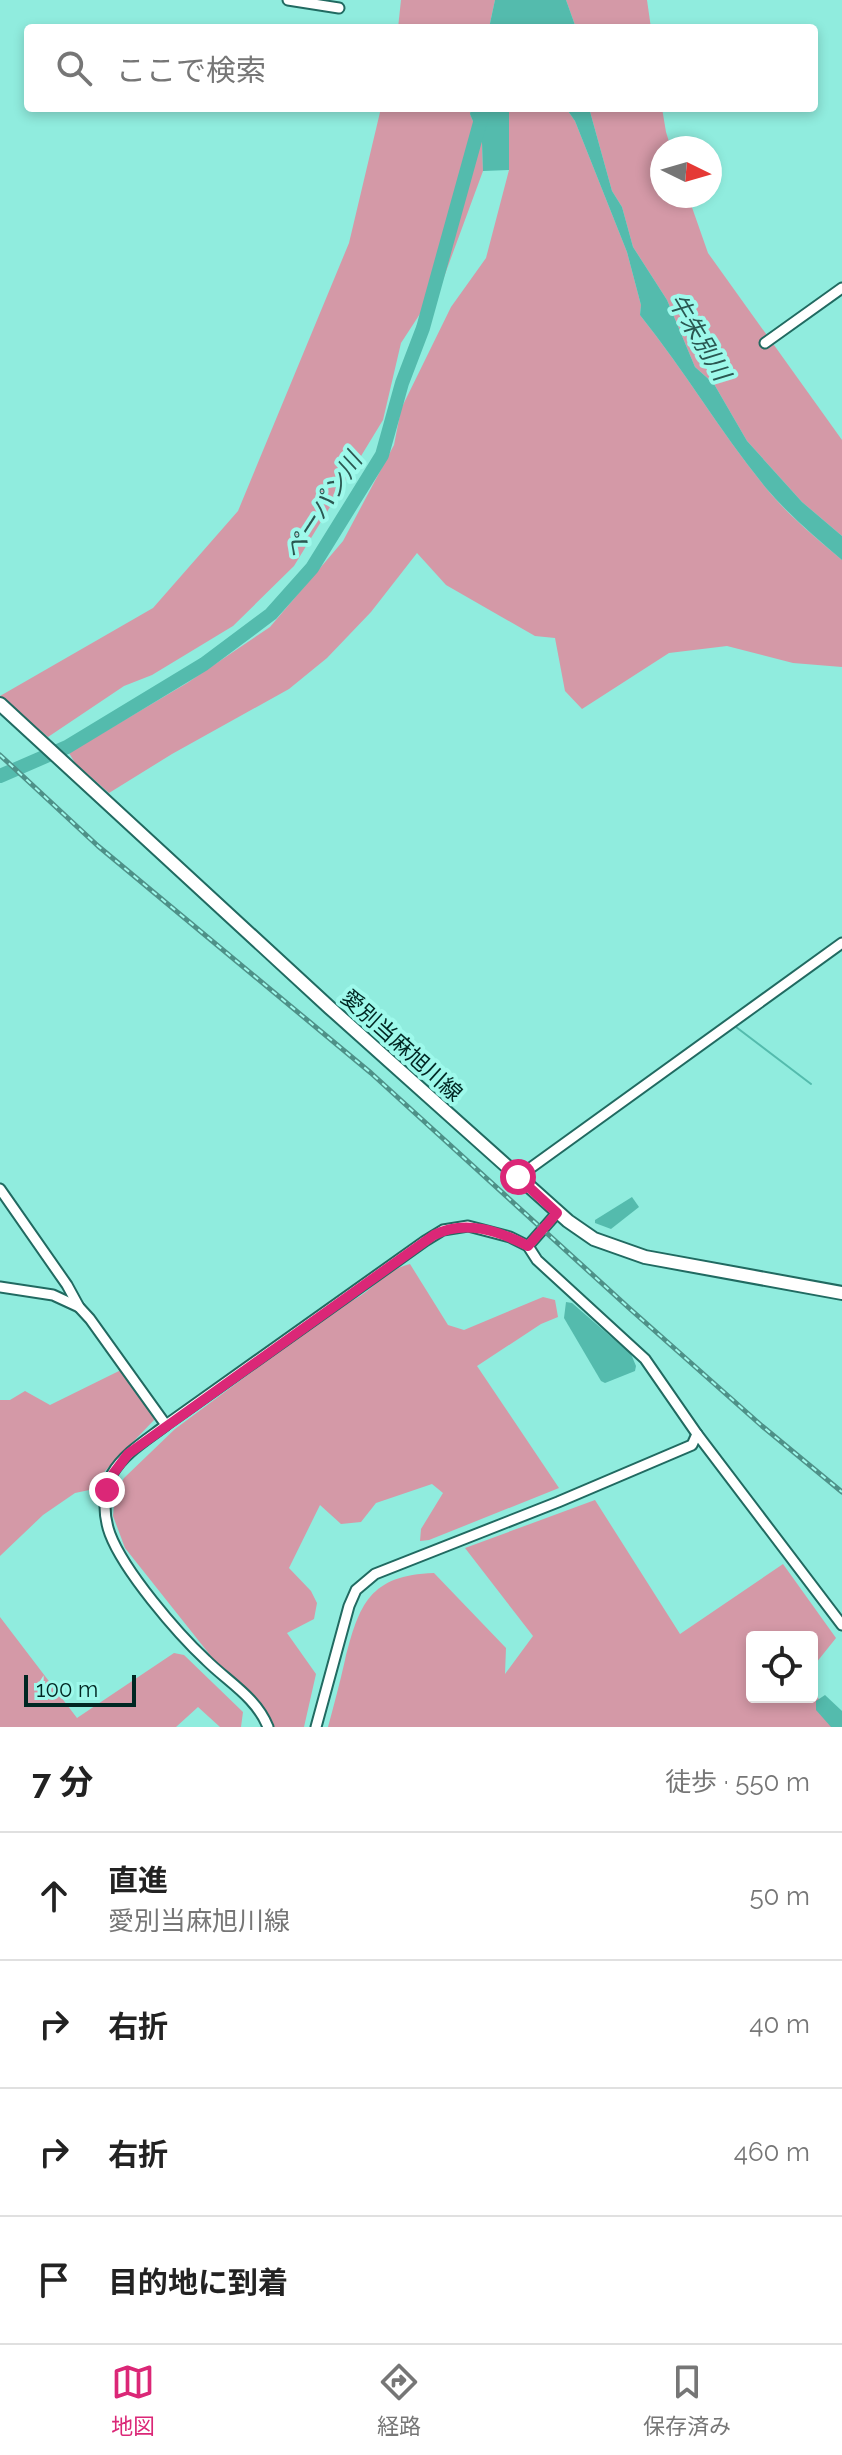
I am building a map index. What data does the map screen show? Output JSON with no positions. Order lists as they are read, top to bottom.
{
  "streets": {
    "main road": ["愛別当麻旭川線"]
  },
  "water": ["牛朱別川", "ペーパン川"],
  "scale_bar": "100 m",
  "north": "right",
  "page": {
    "search": "ここで検索",
    "scale": "100 m",
    "heading": ["7 分", "徒歩 · 550 m"],
    "list": [
      ["直進", "愛別当麻旭川線", "50 m"],
      ["右折", "40 m"],
      ["右折", "460 m"],
      "目的地に到着"
    ],
    "nav": ["地図", "経路", "保存済み"]
  }
}
